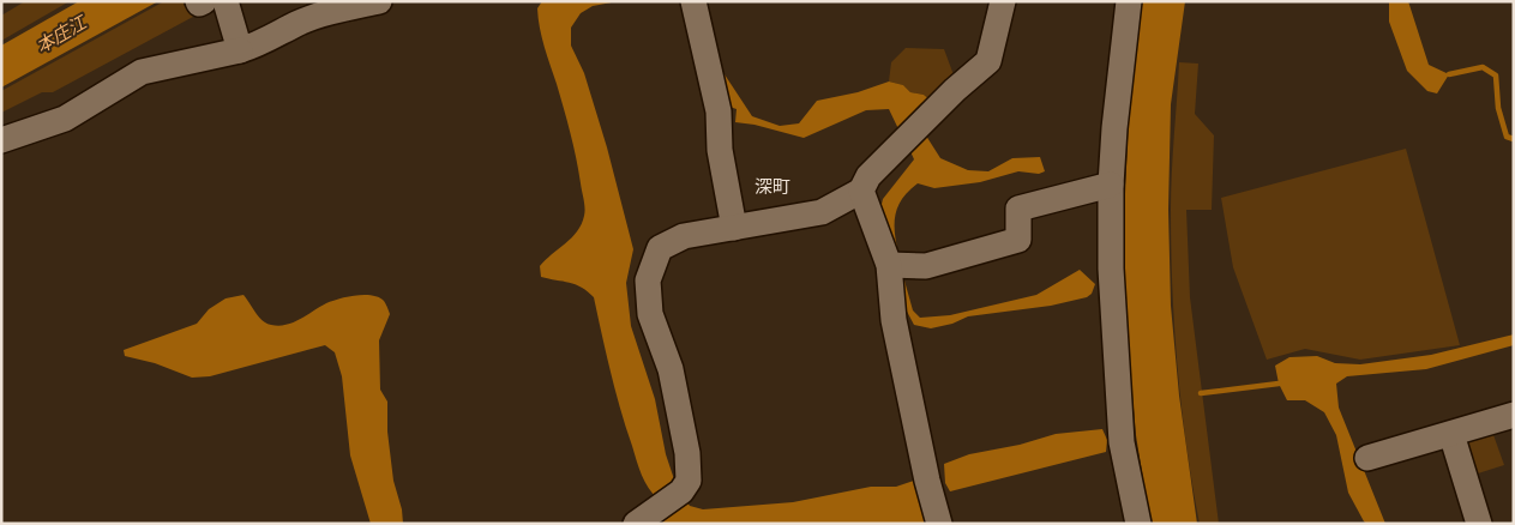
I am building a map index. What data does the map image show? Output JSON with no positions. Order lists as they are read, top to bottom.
{
  "districts": ["深町"],
  "water": ["本庄江"]
}
